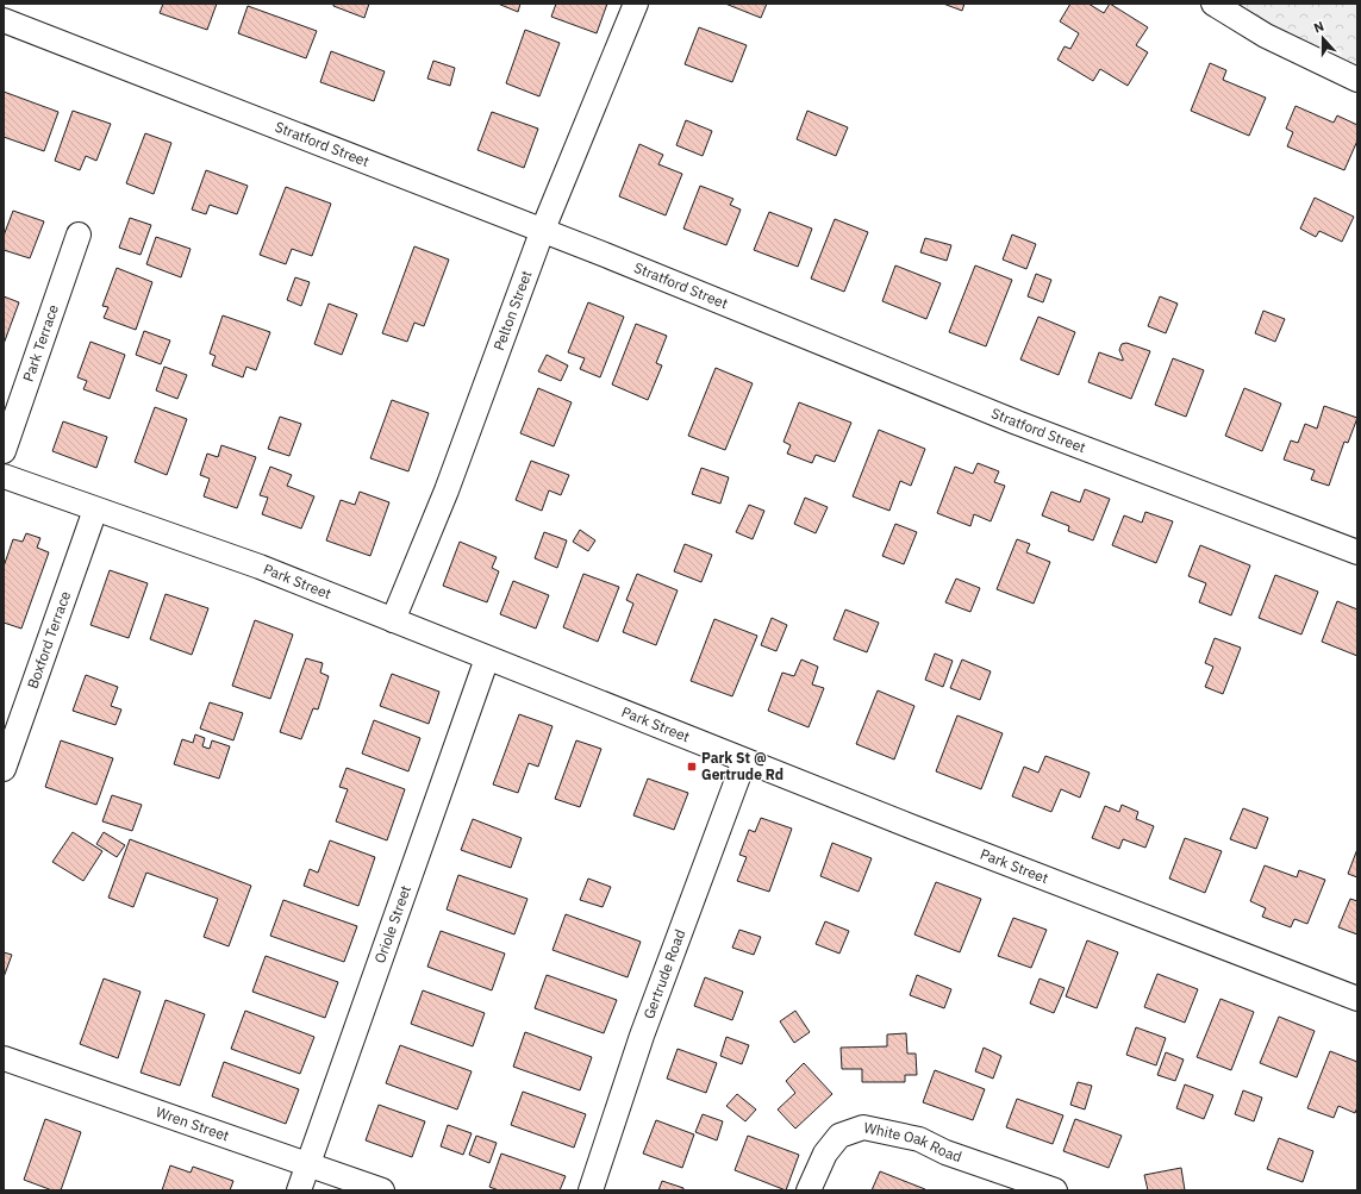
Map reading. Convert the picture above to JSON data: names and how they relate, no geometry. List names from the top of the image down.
{
  "streets": {
    "street": [
      "Stratford Street",
      "Pelton Street",
      "Park Terrace",
      "Park Street",
      "Boxford Terrace",
      "Oriole Street",
      "Gertrude Road",
      "Wren Street",
      "White Oak Road"
    ]
  },
  "crossings": [
    ["Stratford Street", "Pelton Street"],
    ["Pelton Street", "Park Street"],
    ["Park Street", "Boxford Terrace"],
    ["Park Street", "Oriole Street"],
    ["Park Street", "Gertrude Road"],
    ["Oriole Street", "Wren Street"]
  ],
  "places": {
    "transit": ["Park St @ Gertrude Rd"]
  },
  "north": "top"
}
